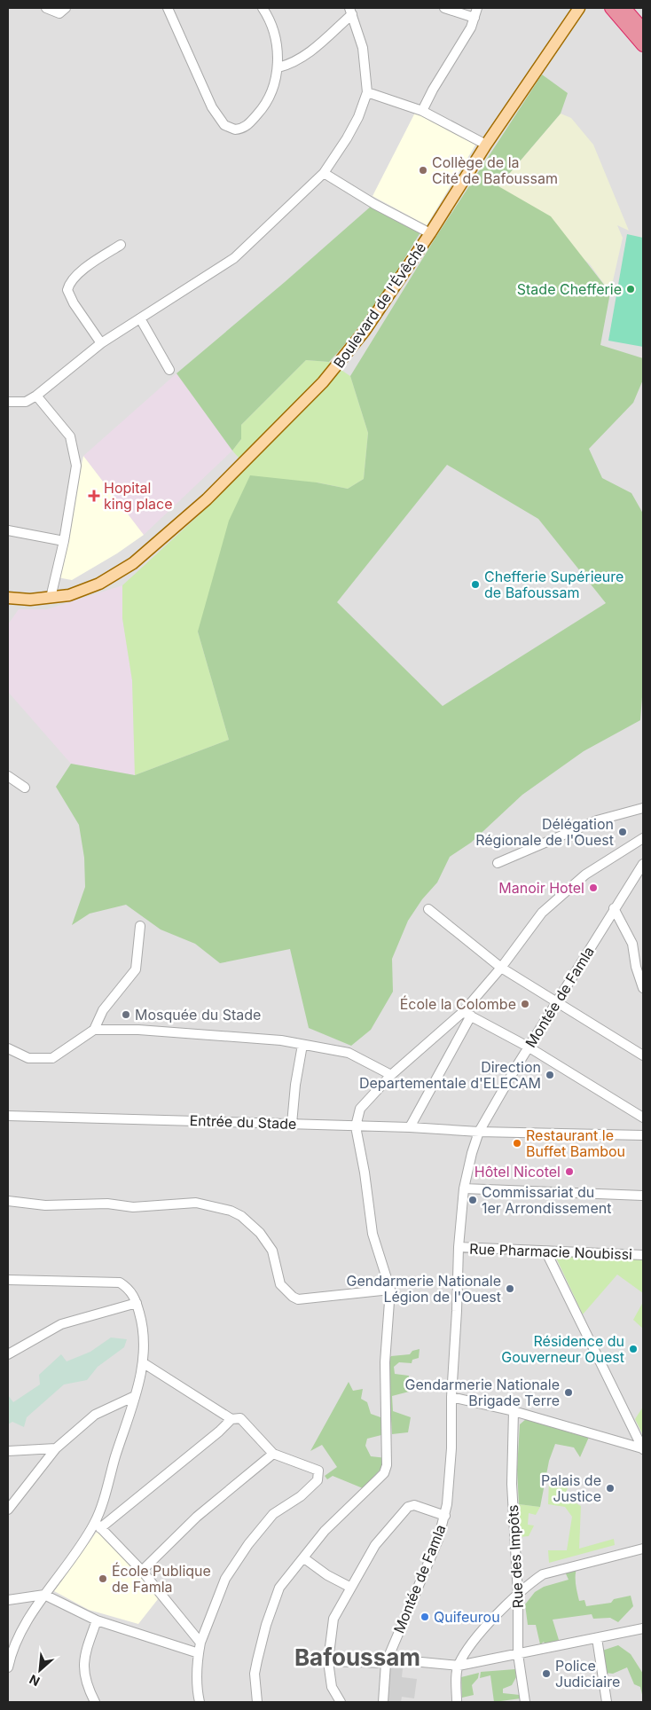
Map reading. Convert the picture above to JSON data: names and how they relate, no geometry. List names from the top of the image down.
{
  "streets": {
    "main road": ["Boulevard de l'Évêché"],
    "street": [
      "Montée de Famla",
      "Entrée du Stade",
      "Rue Pharmacie Noubissi",
      "Rue des Impôts"
    ]
  },
  "crossings": [
    ["Montée de Famla", "Entrée du Stade"],
    ["Montée de Famla", "Rue Pharmacie Noubissi"]
  ],
  "districts": ["Bafoussam"],
  "places": {
    "other": [
      "Collège de la Cité de Bafoussam",
      "Stade Chefferie",
      "Chefferie Supérieure de Bafoussam",
      "Délégation Régionale de l'Ouest",
      "Manoir Hotel",
      "École la Colombe",
      "Mosquée du Stade",
      "Direction Departementale d'ELECAM",
      "Restaurant le Buffet Bambou",
      "Hôtel Nicotel",
      "Commissariat du 1er Arrondissement",
      "Gendarmerie Nationale Légion de l'Ouest",
      "Résidence du Gouverneur Ouest",
      "Gendarmerie Nationale Brigade Terre",
      "Palais de Justice",
      "École Publique de Famla",
      "Quifeurou",
      "Police Judiciaire"
    ],
    "health": ["Hopital king place"]
  },
  "north": "bottom left"
}
